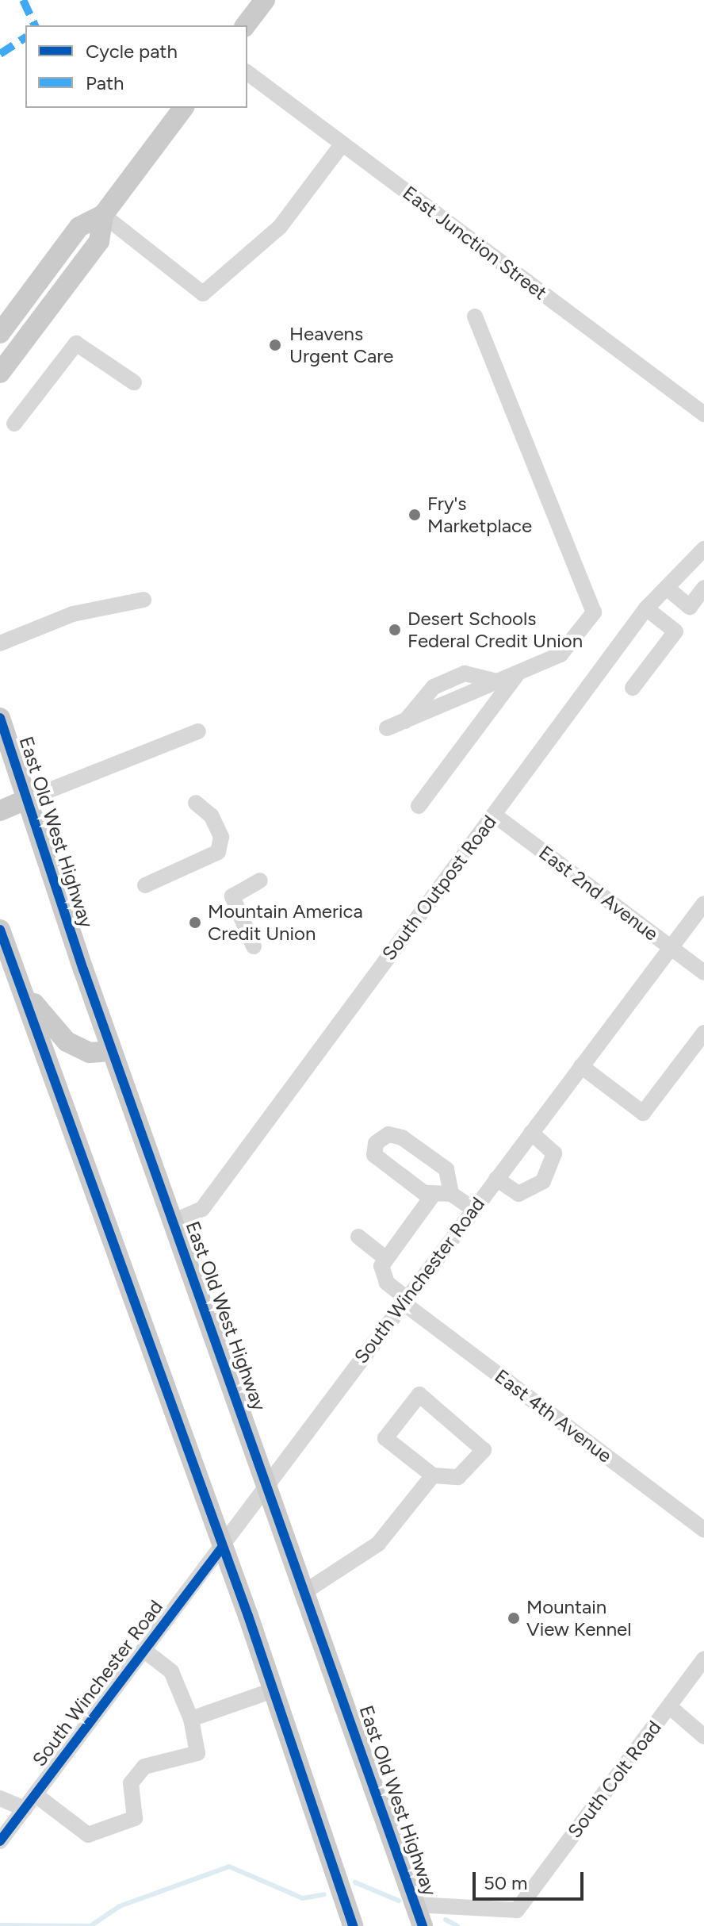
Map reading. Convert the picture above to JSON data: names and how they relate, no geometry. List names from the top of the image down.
{
  "streets": {
    "main road": ["East Old West Highway"],
    "street": [
      "East Junction Street",
      "South Outpost Road",
      "East 2nd Avenue",
      "South Winchester Road",
      "East 4th Avenue",
      "South Colt Road"
    ]
  },
  "crossings": [
    ["East Old West Highway", "South Outpost Road"],
    ["East Old West Highway", "South Winchester Road"],
    ["East Old West Highway", "South Colt Road"],
    ["South Outpost Road", "East 2nd Avenue"],
    ["East 2nd Avenue", "South Winchester Road"],
    ["South Winchester Road", "East 4th Avenue"]
  ],
  "places": [
    "Heavens Urgent Care",
    "Fry's Marketplace",
    "Desert Schools Federal Credit Union",
    "Mountain America Credit Union",
    "Mountain View Kennel"
  ],
  "legend": ["Cycle path", "Path"],
  "scale_bar": "50 m"
}
